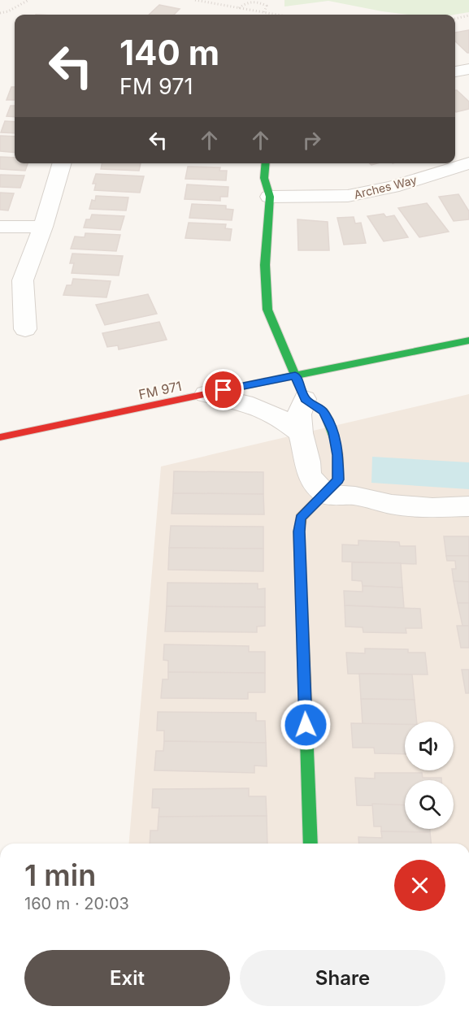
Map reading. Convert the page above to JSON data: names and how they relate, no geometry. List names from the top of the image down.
{
  "streets": {
    "street": ["Arches Way", "FM 971"]
  },
  "page": {
    "turn": ["140 m", "FM 971"],
    "heading": ["1 min", "160 m · 20:03"],
    "buttons": ["Exit", "Share"]
  }
}
